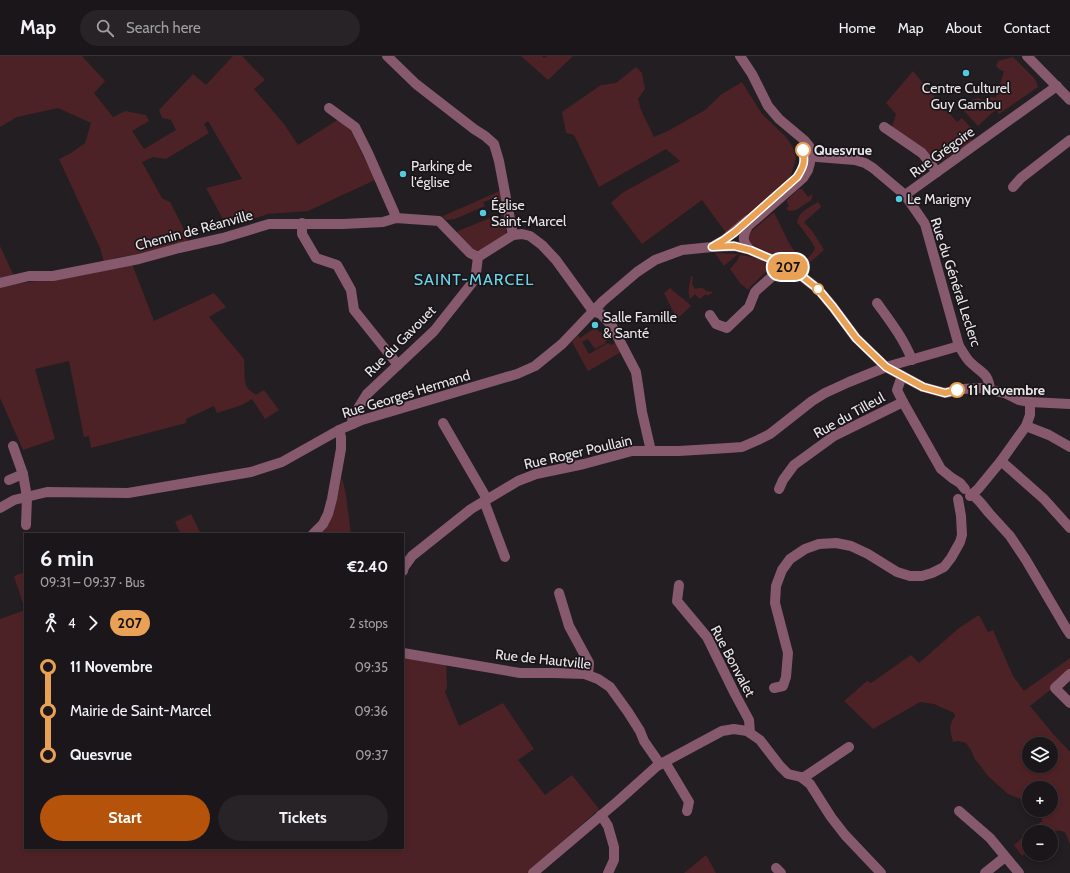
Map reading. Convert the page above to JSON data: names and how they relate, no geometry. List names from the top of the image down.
{
  "streets": {
    "street": [
      "Rue Grégoire",
      "Chemin de Réanville",
      "Rue du Général Leclerc",
      "Rue du Gavouet",
      "Rue Georges Hermand",
      "Rue du Tilleul",
      "Rue Roger Poullain",
      "Rue de Hautville",
      "Rue Bonvalet"
    ]
  },
  "crossings": [
    ["Rue Grégoire", "Rue du Général Leclerc"],
    ["Chemin de Réanville", "Rue du Gavouet"],
    ["Rue du Général Leclerc", "Rue Georges Hermand"],
    ["Rue du Général Leclerc", "Rue Roger Poullain"],
    ["Rue du Gavouet", "Rue Georges Hermand"],
    ["Rue Georges Hermand", "Rue Roger Poullain"]
  ],
  "districts": ["SAINT-MARCEL"],
  "places": [
    "Centre Culturel Guy Gambu",
    "Quesvrue",
    "Parking de l'église",
    "Le Marigny",
    "Église Saint-Marcel",
    "Salle Famille & Santé",
    "11 Novembre"
  ],
  "lines": ["bus line 207"],
  "page": {
    "header": "Map",
    "search": "Search here",
    "nav": [
      "Home",
      "Map",
      "About",
      "Contact"
    ],
    "on_map": "207",
    "heading": ["6 min", "09:31 – 09:37 · Bus", "€2.40"],
    "legs": ["4", "207", "2 stops"],
    "list": [
      {
        "name": "11 Novembre",
        "value": "09:35"
      },
      {
        "name": "Mairie de Saint-Marcel",
        "value": "09:36"
      },
      {
        "name": "Quesvrue",
        "value": "09:37"
      }
    ],
    "map_buttons": ["+", "−"],
    "buttons": ["Start", "Tickets"]
  }
}
